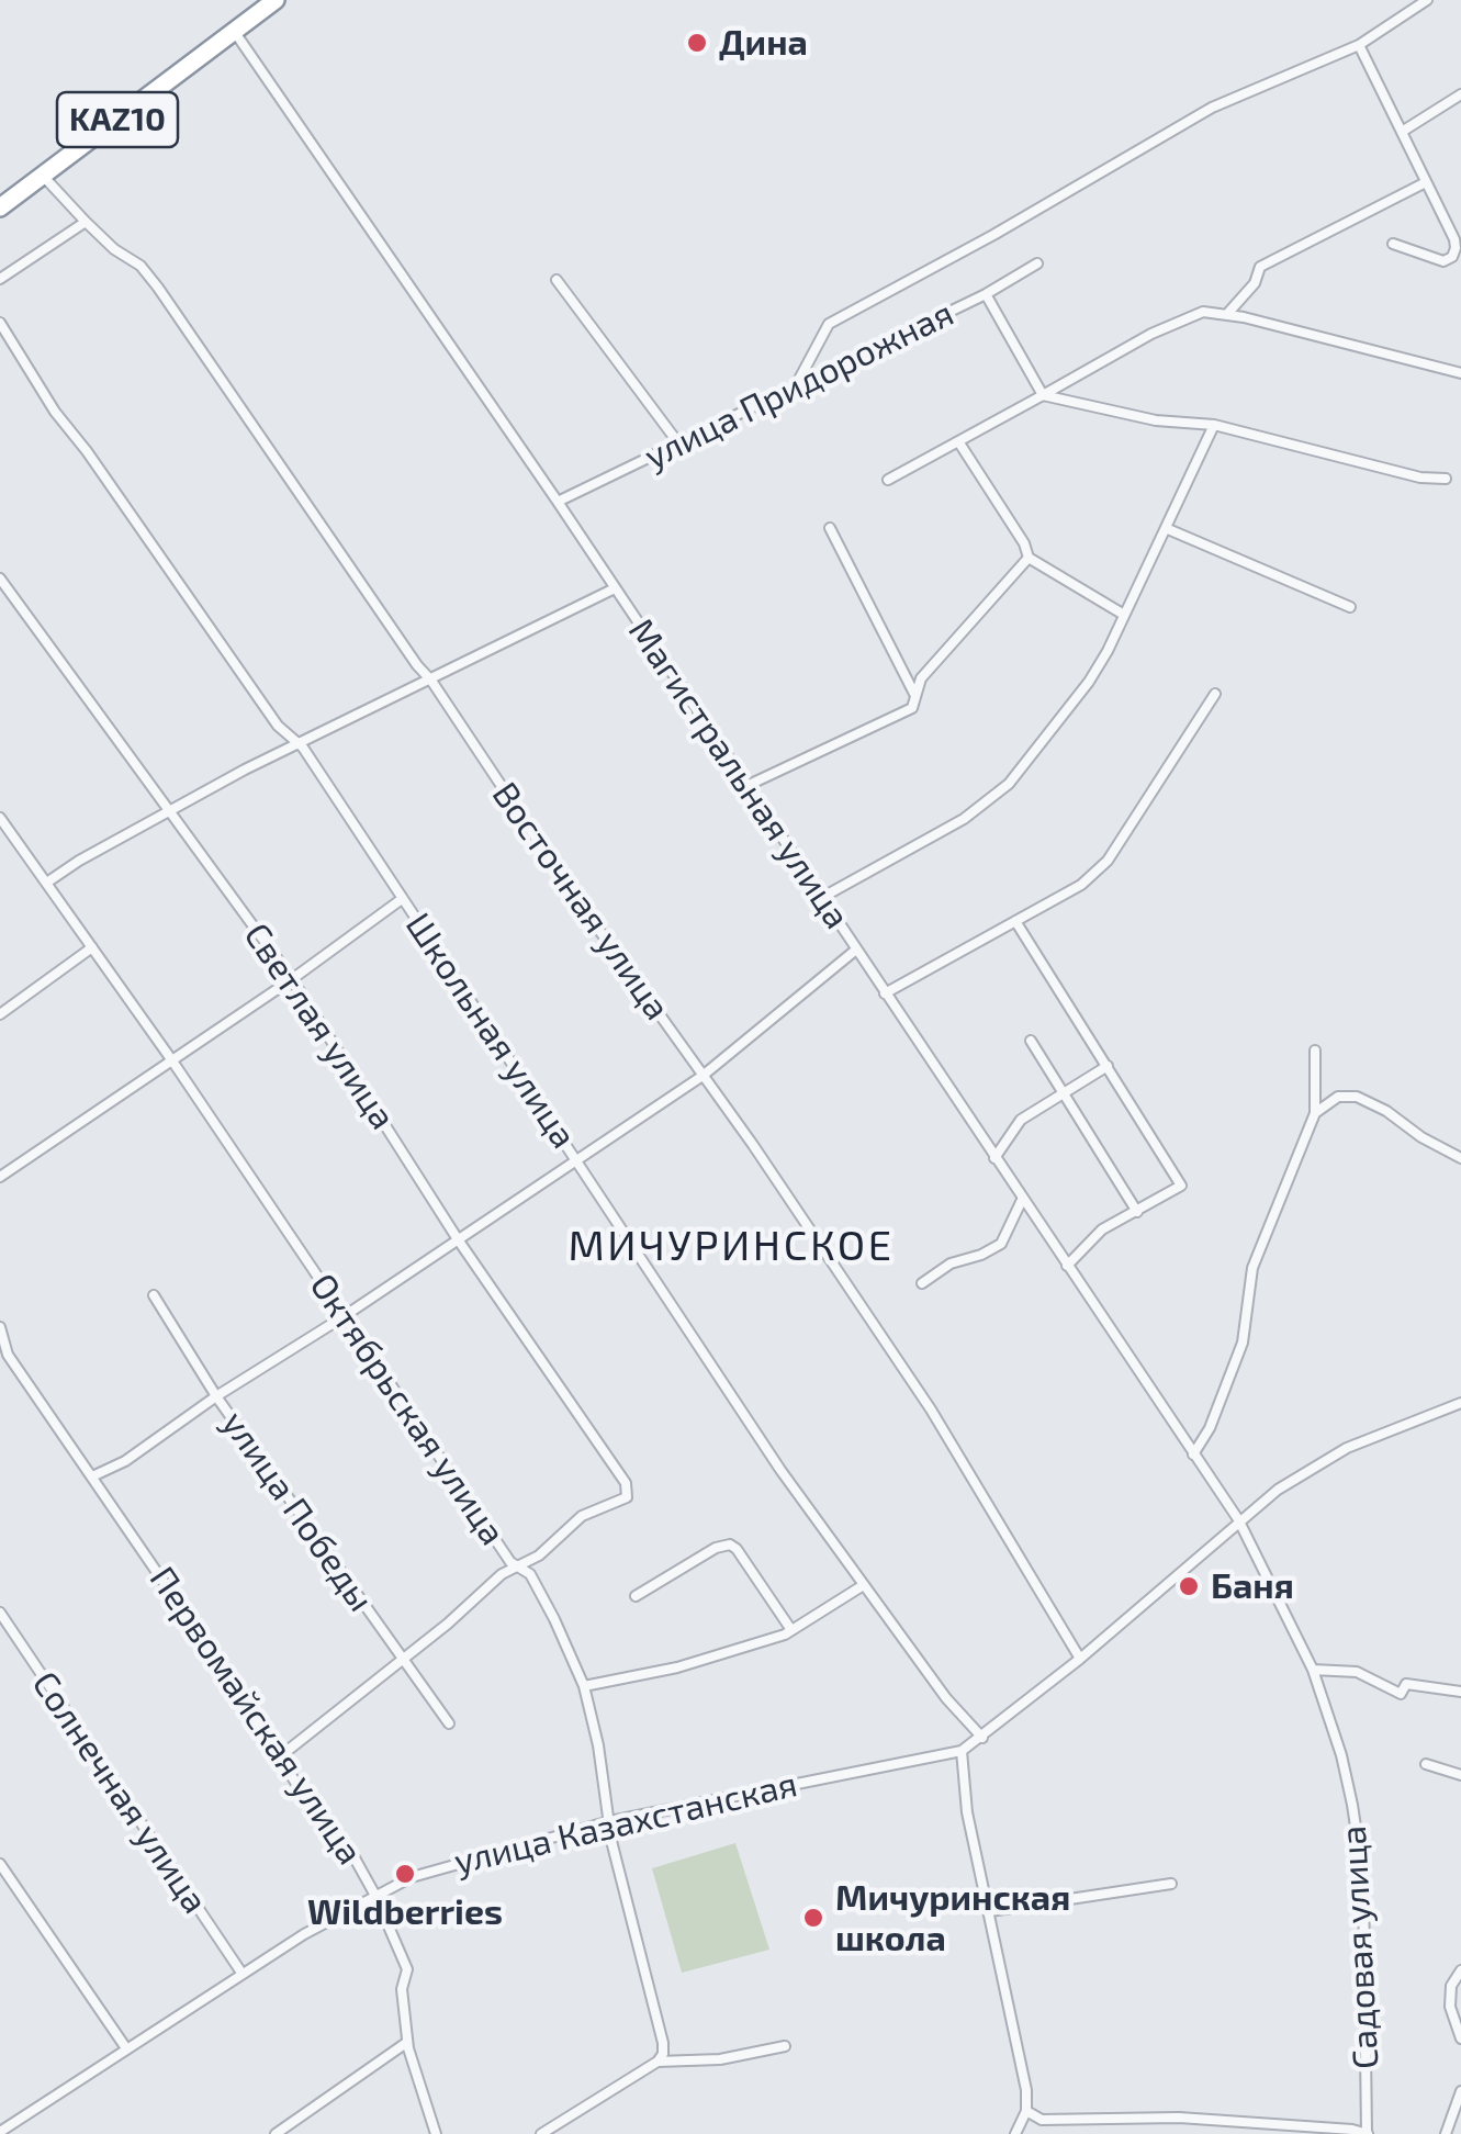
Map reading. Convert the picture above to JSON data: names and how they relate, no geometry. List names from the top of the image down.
{
  "streets": {
    "highway": ["KAZ10"],
    "street": [
      "улица Придорожная",
      "Магистральная улица",
      "Восточная улица",
      "Светлая улица",
      "Школьная улица",
      "Октябрьская улица",
      "улица Победы",
      "Первомайская улица",
      "Солнечная улица",
      "улица Казахстанская",
      "Садовая улица"
    ]
  },
  "crossings": [
    ["KAZ10", "Магистральная улица"],
    ["KAZ10", "Восточная улица"],
    ["улица Придорожная", "Магистральная улица"],
    ["Магистральная улица", "улица Казахстанская"],
    ["Магистральная улица", "Садовая улица"],
    ["Восточная улица", "улица Казахстанская"],
    ["Светлая улица", "Октябрьская улица"],
    ["Школьная улица", "улица Казахстанская"],
    ["Октябрьская улица", "улица Казахстанская"],
    ["Первомайская улица", "улица Казахстанская"],
    ["Солнечная улица", "улица Казахстанская"],
    ["улица Казахстанская", "Садовая улица"]
  ],
  "districts": ["МИЧУРИНСКОЕ"],
  "places": [
    "Дина",
    "Баня",
    "Wildberries",
    "Мичуринская школа"
  ]
}
